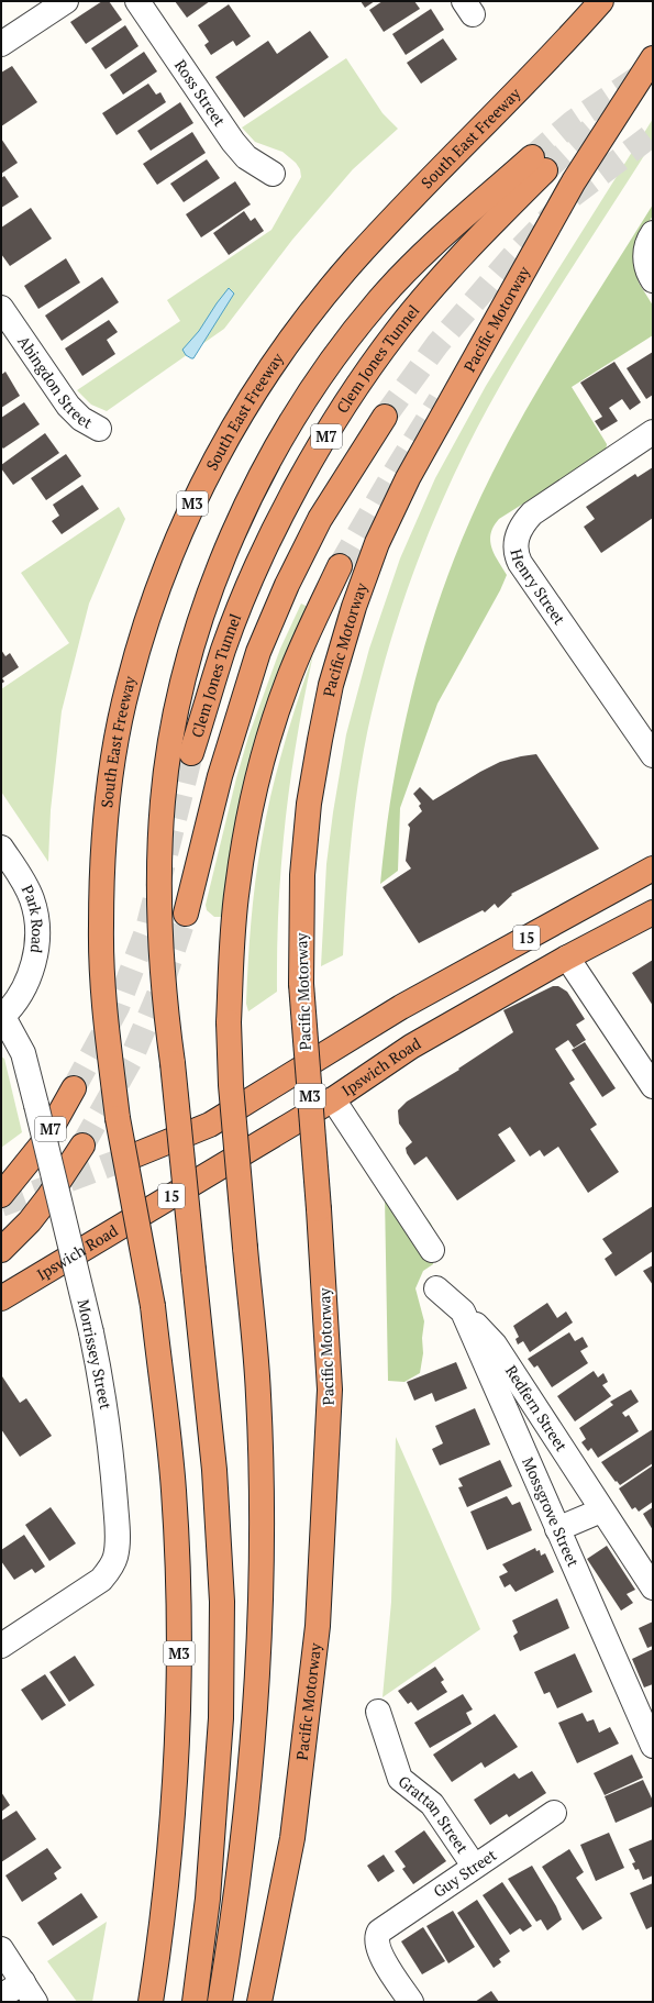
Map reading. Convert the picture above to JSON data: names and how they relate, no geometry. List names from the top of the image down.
{
  "streets": {
    "highway": [
      "South East Freeway",
      "Pacific Motorway",
      "Clem Jones Tunnel",
      "M7",
      "M3",
      "15",
      "Ipswich Road"
    ],
    "street": [
      "Ross Street",
      "Abingdon Street",
      "Henry Street",
      "Park Road",
      "Morrissey Street",
      "Redfern Street",
      "Mossgrove Street",
      "Grattan Street",
      "Guy Street"
    ]
  },
  "crossings": [
    ["Park Road", "Morrissey Street"],
    ["Redfern Street", "Mossgrove Street"],
    ["Grattan Street", "Guy Street"]
  ]
}
